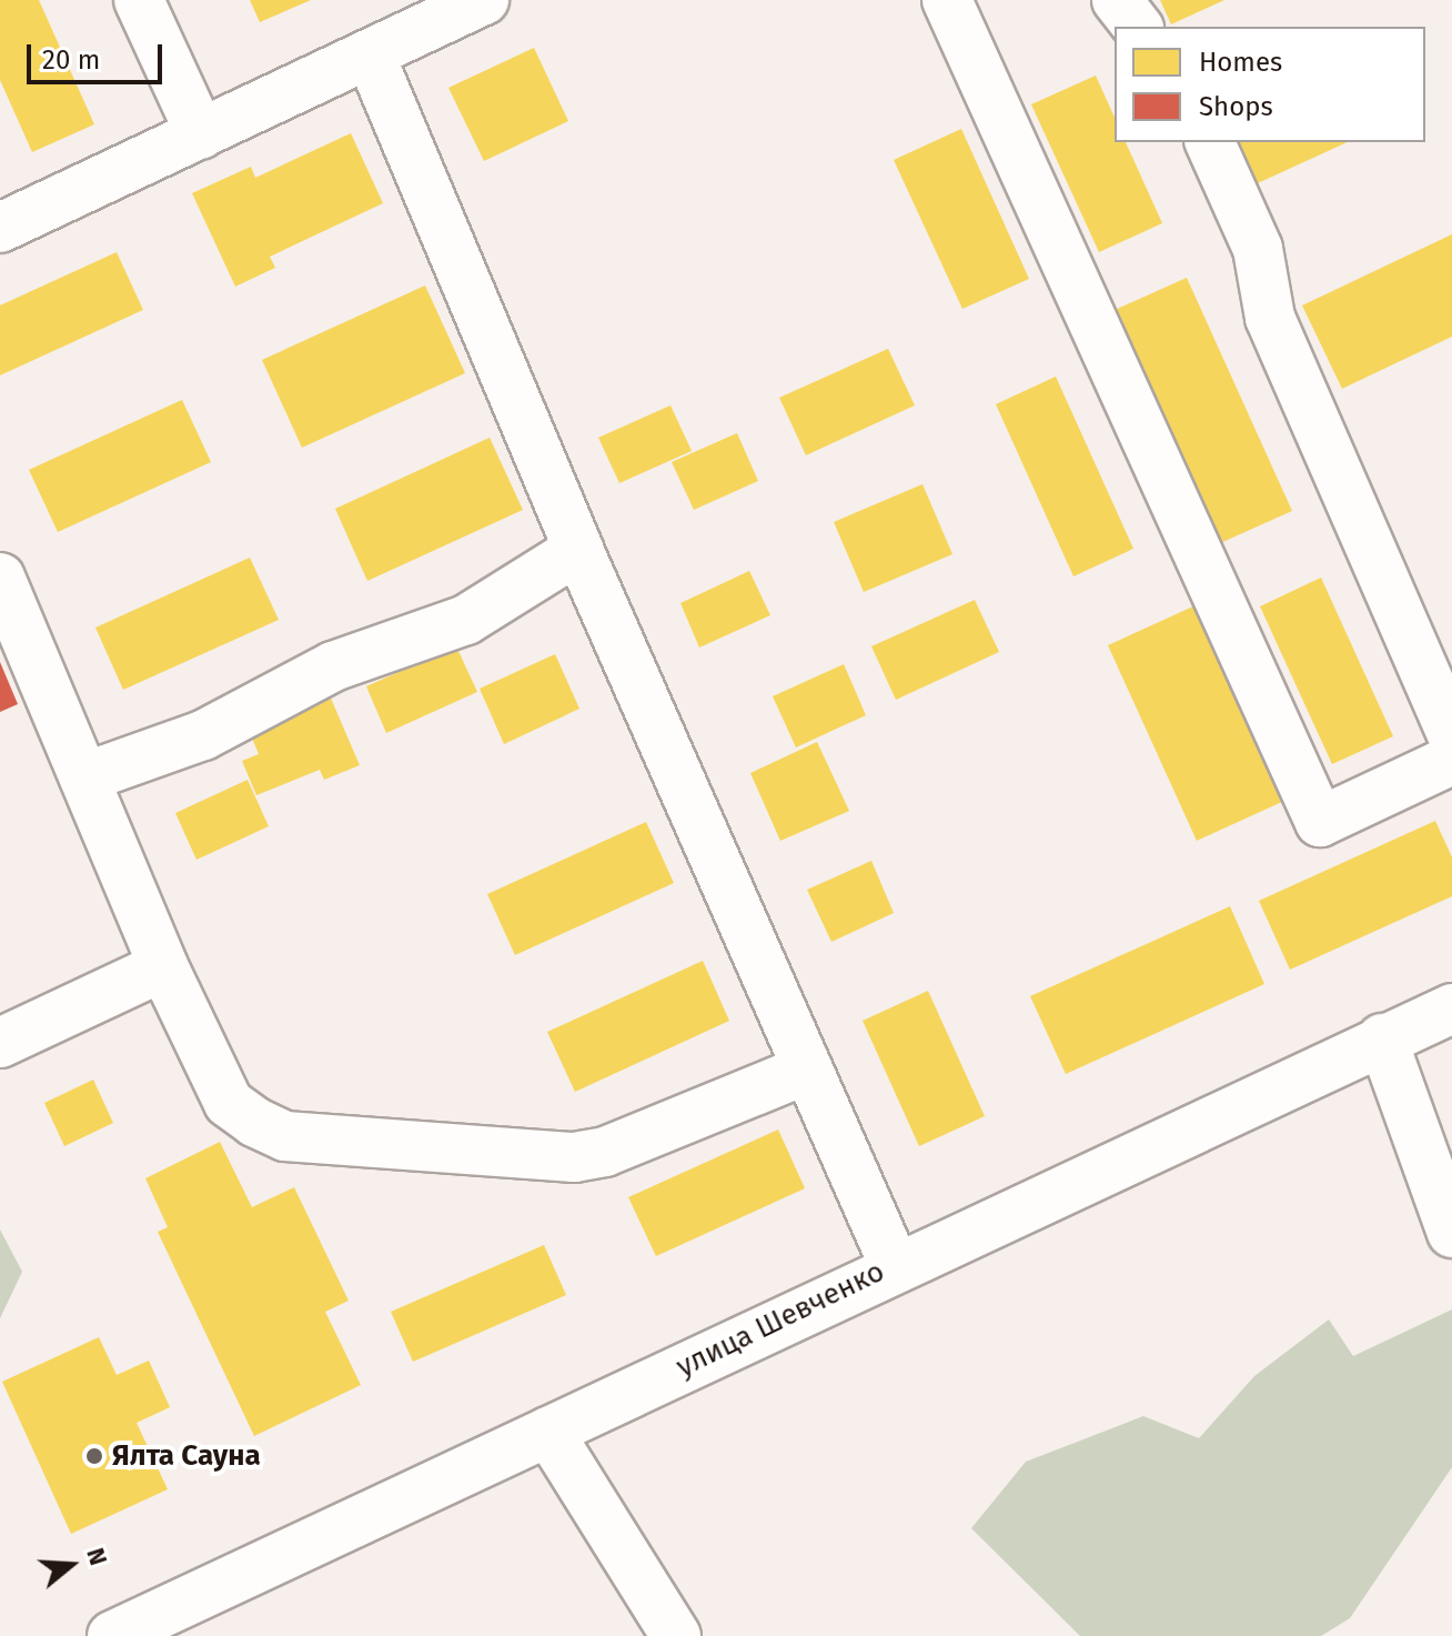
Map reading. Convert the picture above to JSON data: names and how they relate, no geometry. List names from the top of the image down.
{
  "streets": {
    "street": ["улица Шевченко"]
  },
  "places": ["Ялта Сауна"],
  "legend": ["Homes", "Shops"],
  "scale_bar": "20 m",
  "north": "right"
}
